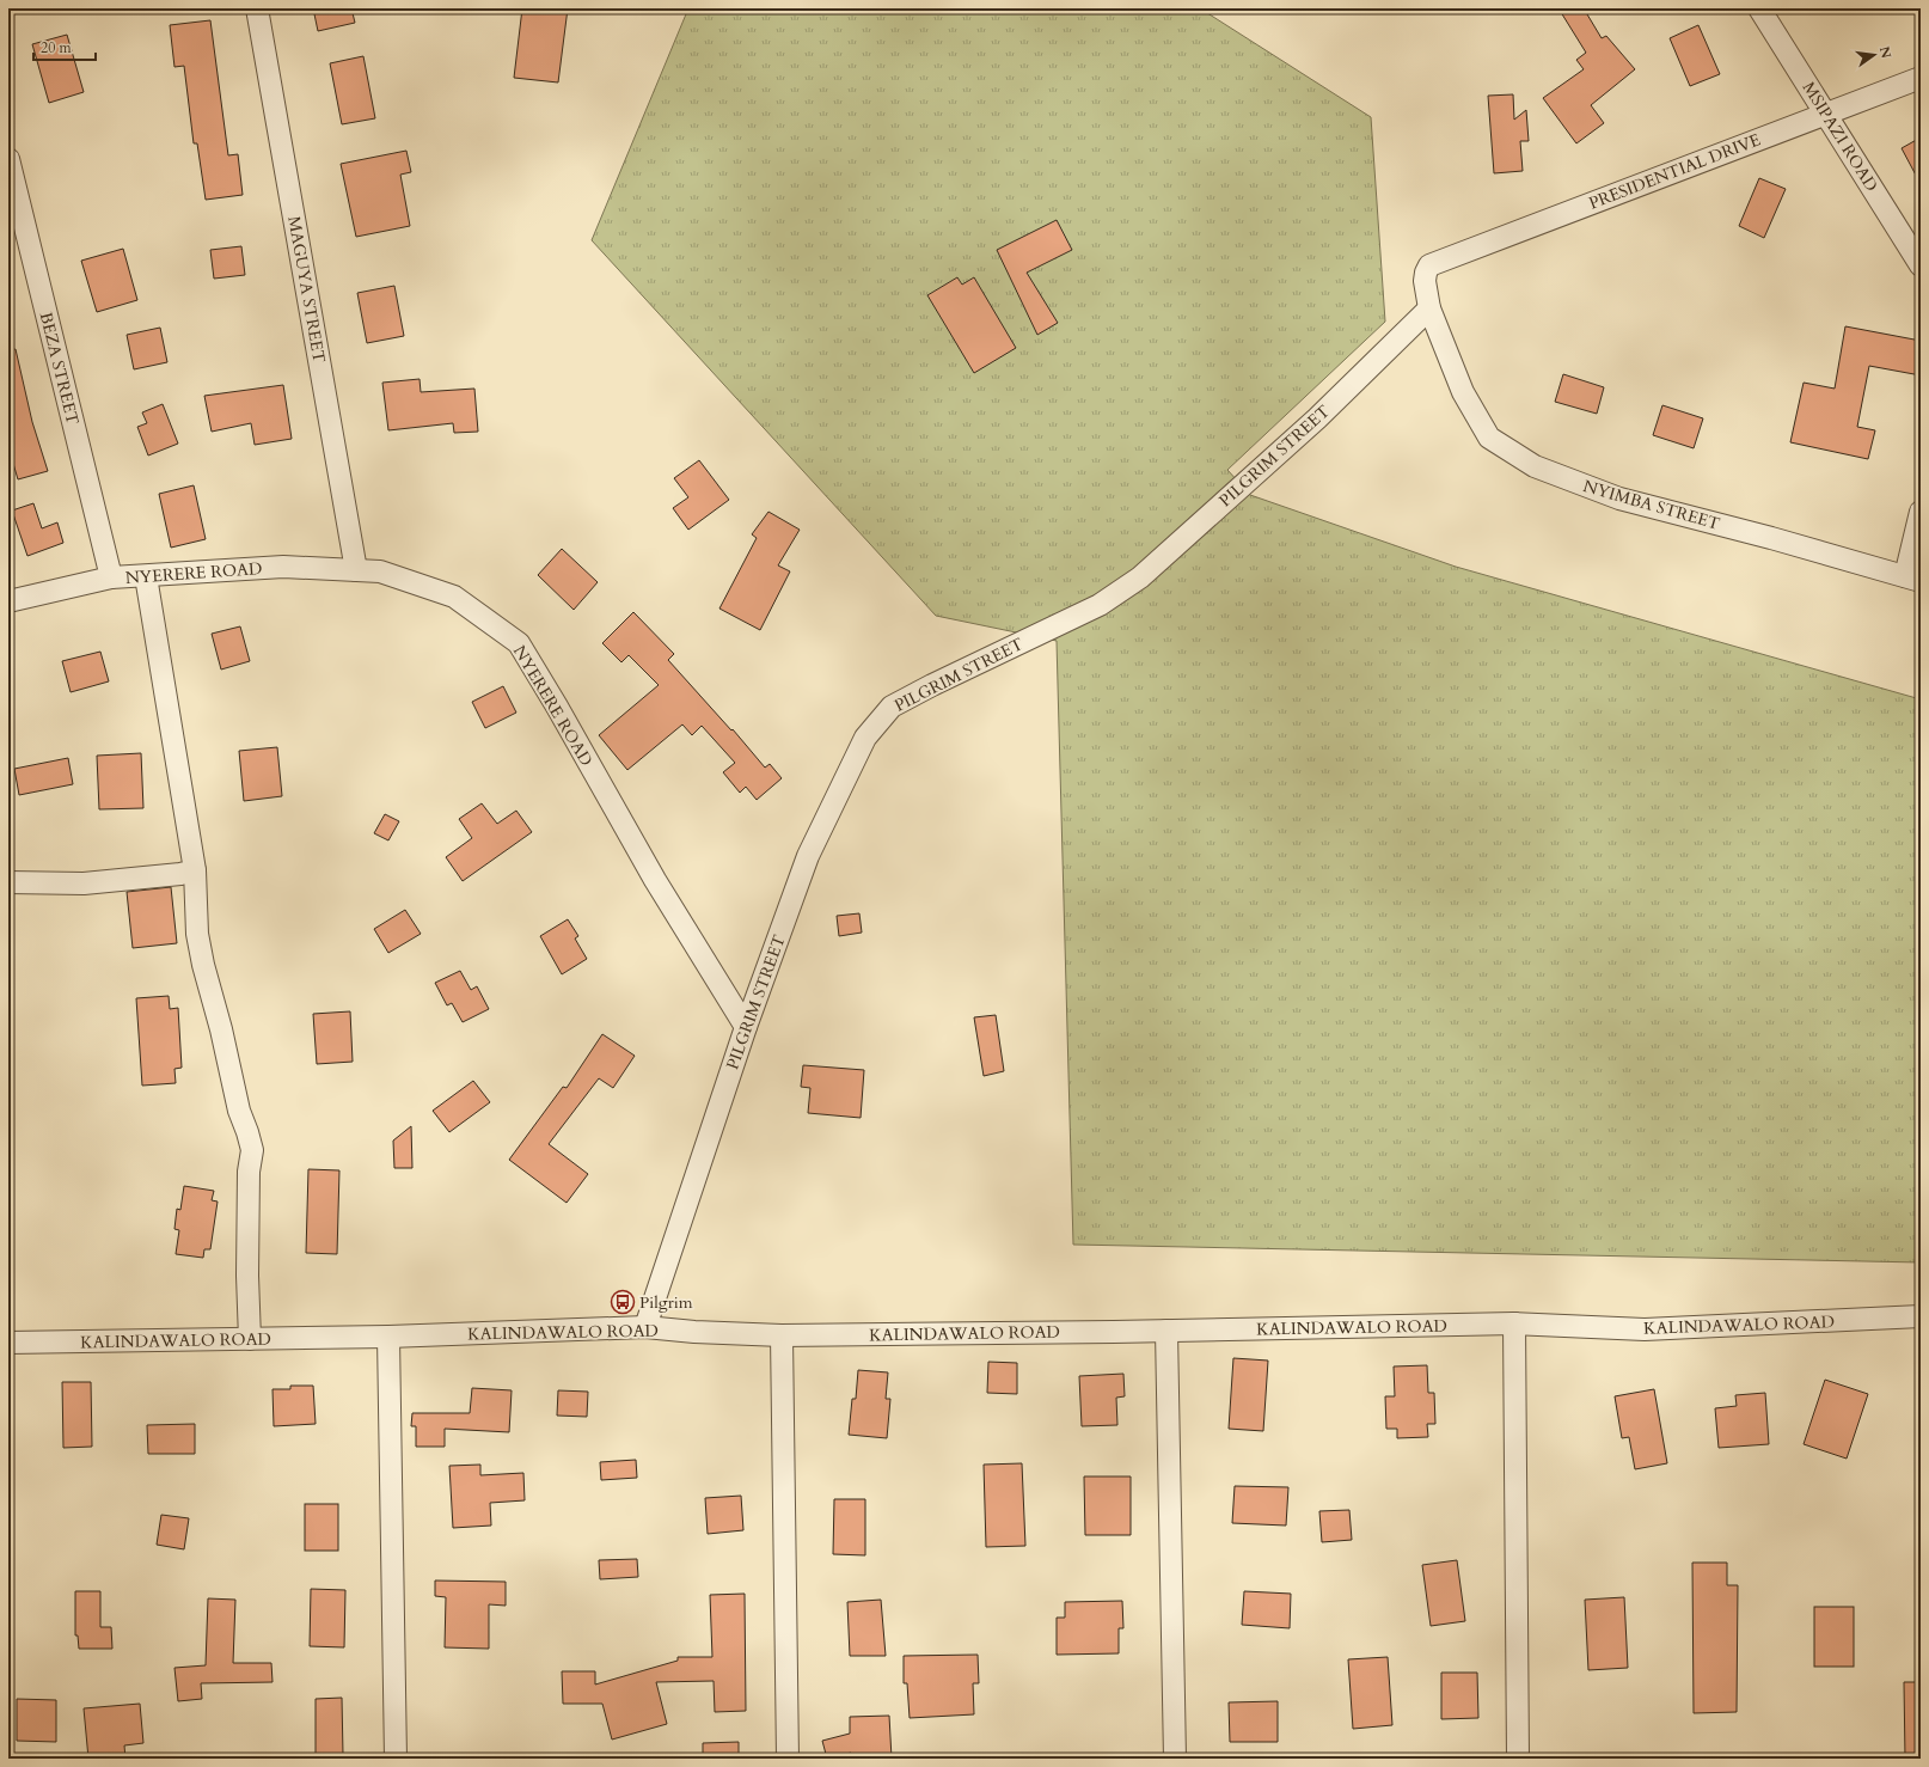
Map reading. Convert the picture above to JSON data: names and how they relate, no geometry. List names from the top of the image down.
{
  "streets": {
    "street": [
      "MSIPAZI ROAD",
      "PRESIDENTIAL DRIVE",
      "MAGUYA STREET",
      "BEZA STREET",
      "PILGRIM STREET",
      "NYIMBA STREET",
      "NYERERE ROAD",
      "KALINDAWALO ROAD"
    ]
  },
  "crossings": [
    ["MSIPAZI ROAD", "PRESIDENTIAL DRIVE"],
    ["PRESIDENTIAL DRIVE", "NYIMBA STREET"],
    ["MAGUYA STREET", "NYERERE ROAD"],
    ["BEZA STREET", "NYERERE ROAD"],
    ["PILGRIM STREET", "NYIMBA STREET"],
    ["PILGRIM STREET", "NYERERE ROAD"],
    ["PILGRIM STREET", "KALINDAWALO ROAD"]
  ],
  "places": {
    "bus stop": ["Pilgrim"]
  },
  "scale_bar": "20 m",
  "north": "right"
}
